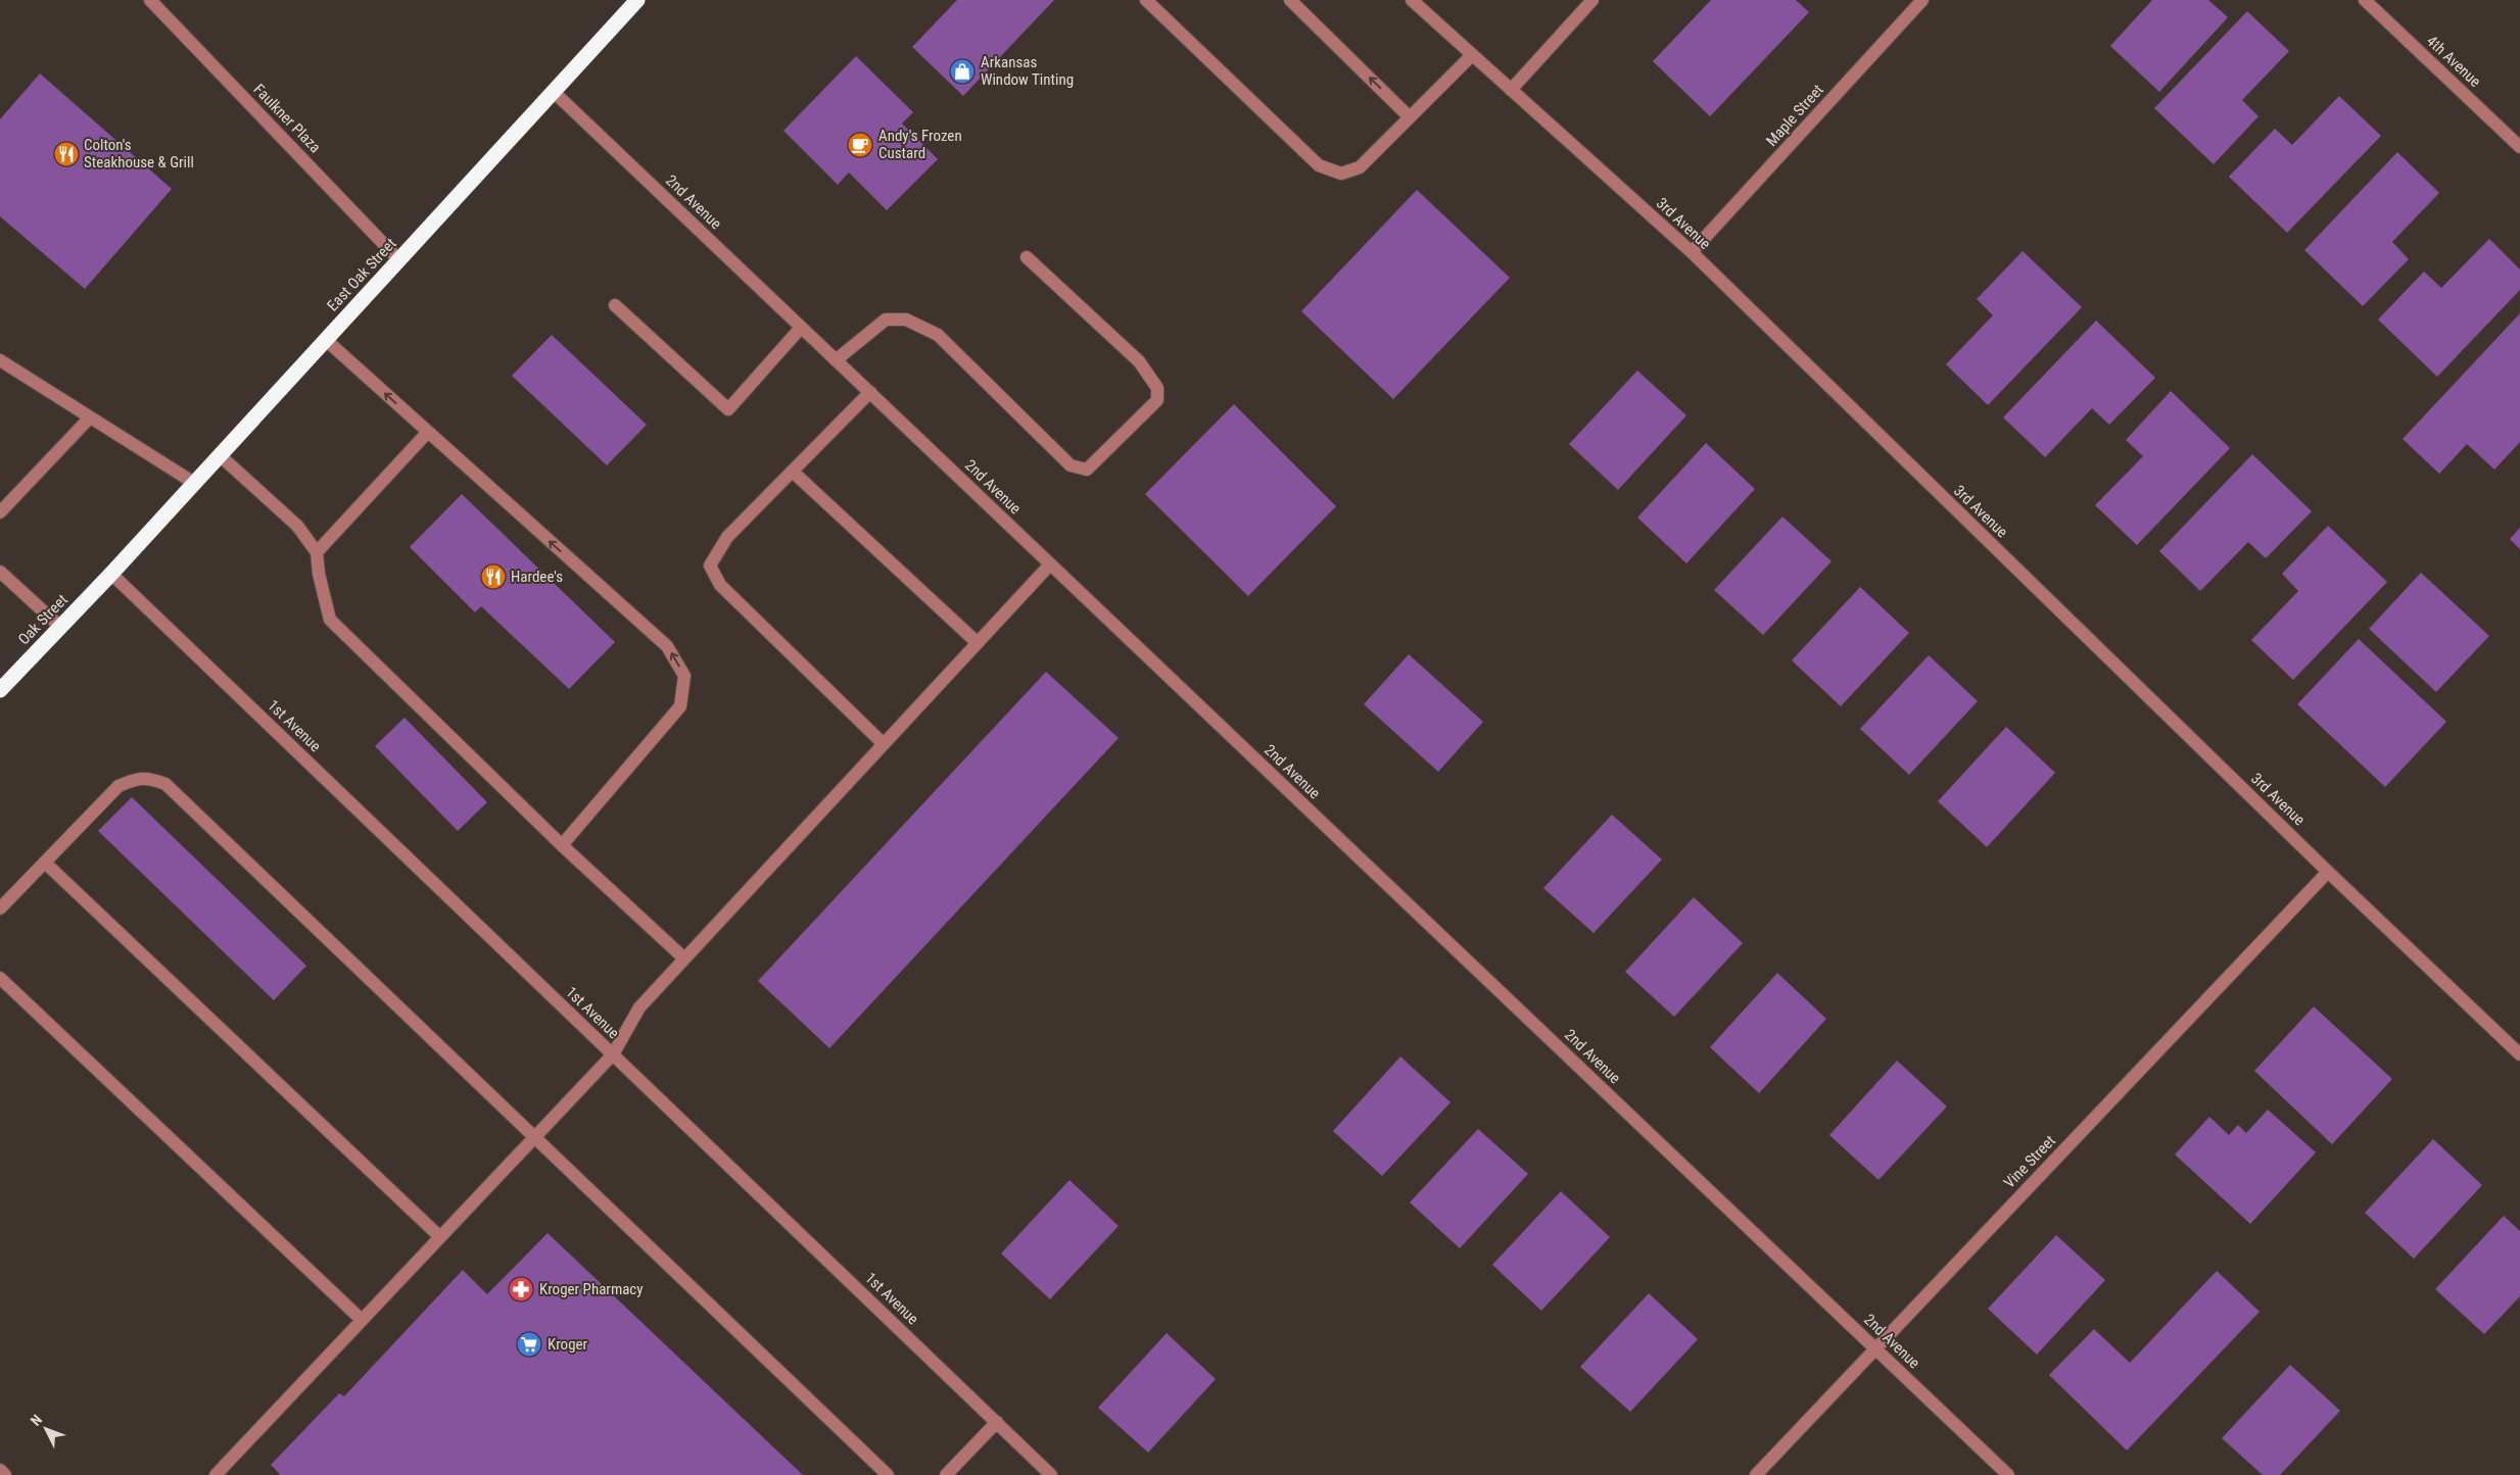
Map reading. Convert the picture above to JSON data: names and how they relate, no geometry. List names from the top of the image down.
{
  "streets": {
    "highway": ["East Oak Street", "Oak Street"],
    "street": [
      "4th Avenue",
      "Maple Street",
      "Faulkner Plaza",
      "2nd Avenue",
      "3rd Avenue",
      "1st Avenue",
      "Vine Street"
    ]
  },
  "crossings": [
    ["Maple Street", "3rd Avenue"],
    ["Faulkner Plaza", "East Oak Street"],
    ["2nd Avenue", "East Oak Street"],
    ["2nd Avenue", "Vine Street"],
    ["3rd Avenue", "Vine Street"],
    ["East Oak Street", "Oak Street"],
    ["East Oak Street", "1st Avenue"],
    ["Oak Street", "1st Avenue"]
  ],
  "places": {
    "shop": ["Arkansas Window Tinting"],
    "cafe": ["Andy's Frozen Custard"],
    "restaurant": ["Colton's Steakhouse & Grill", "Hardee's"],
    "pharmacy": ["Kroger Pharmacy"],
    "supermarket": ["Kroger"]
  },
  "north": "top left"
}
